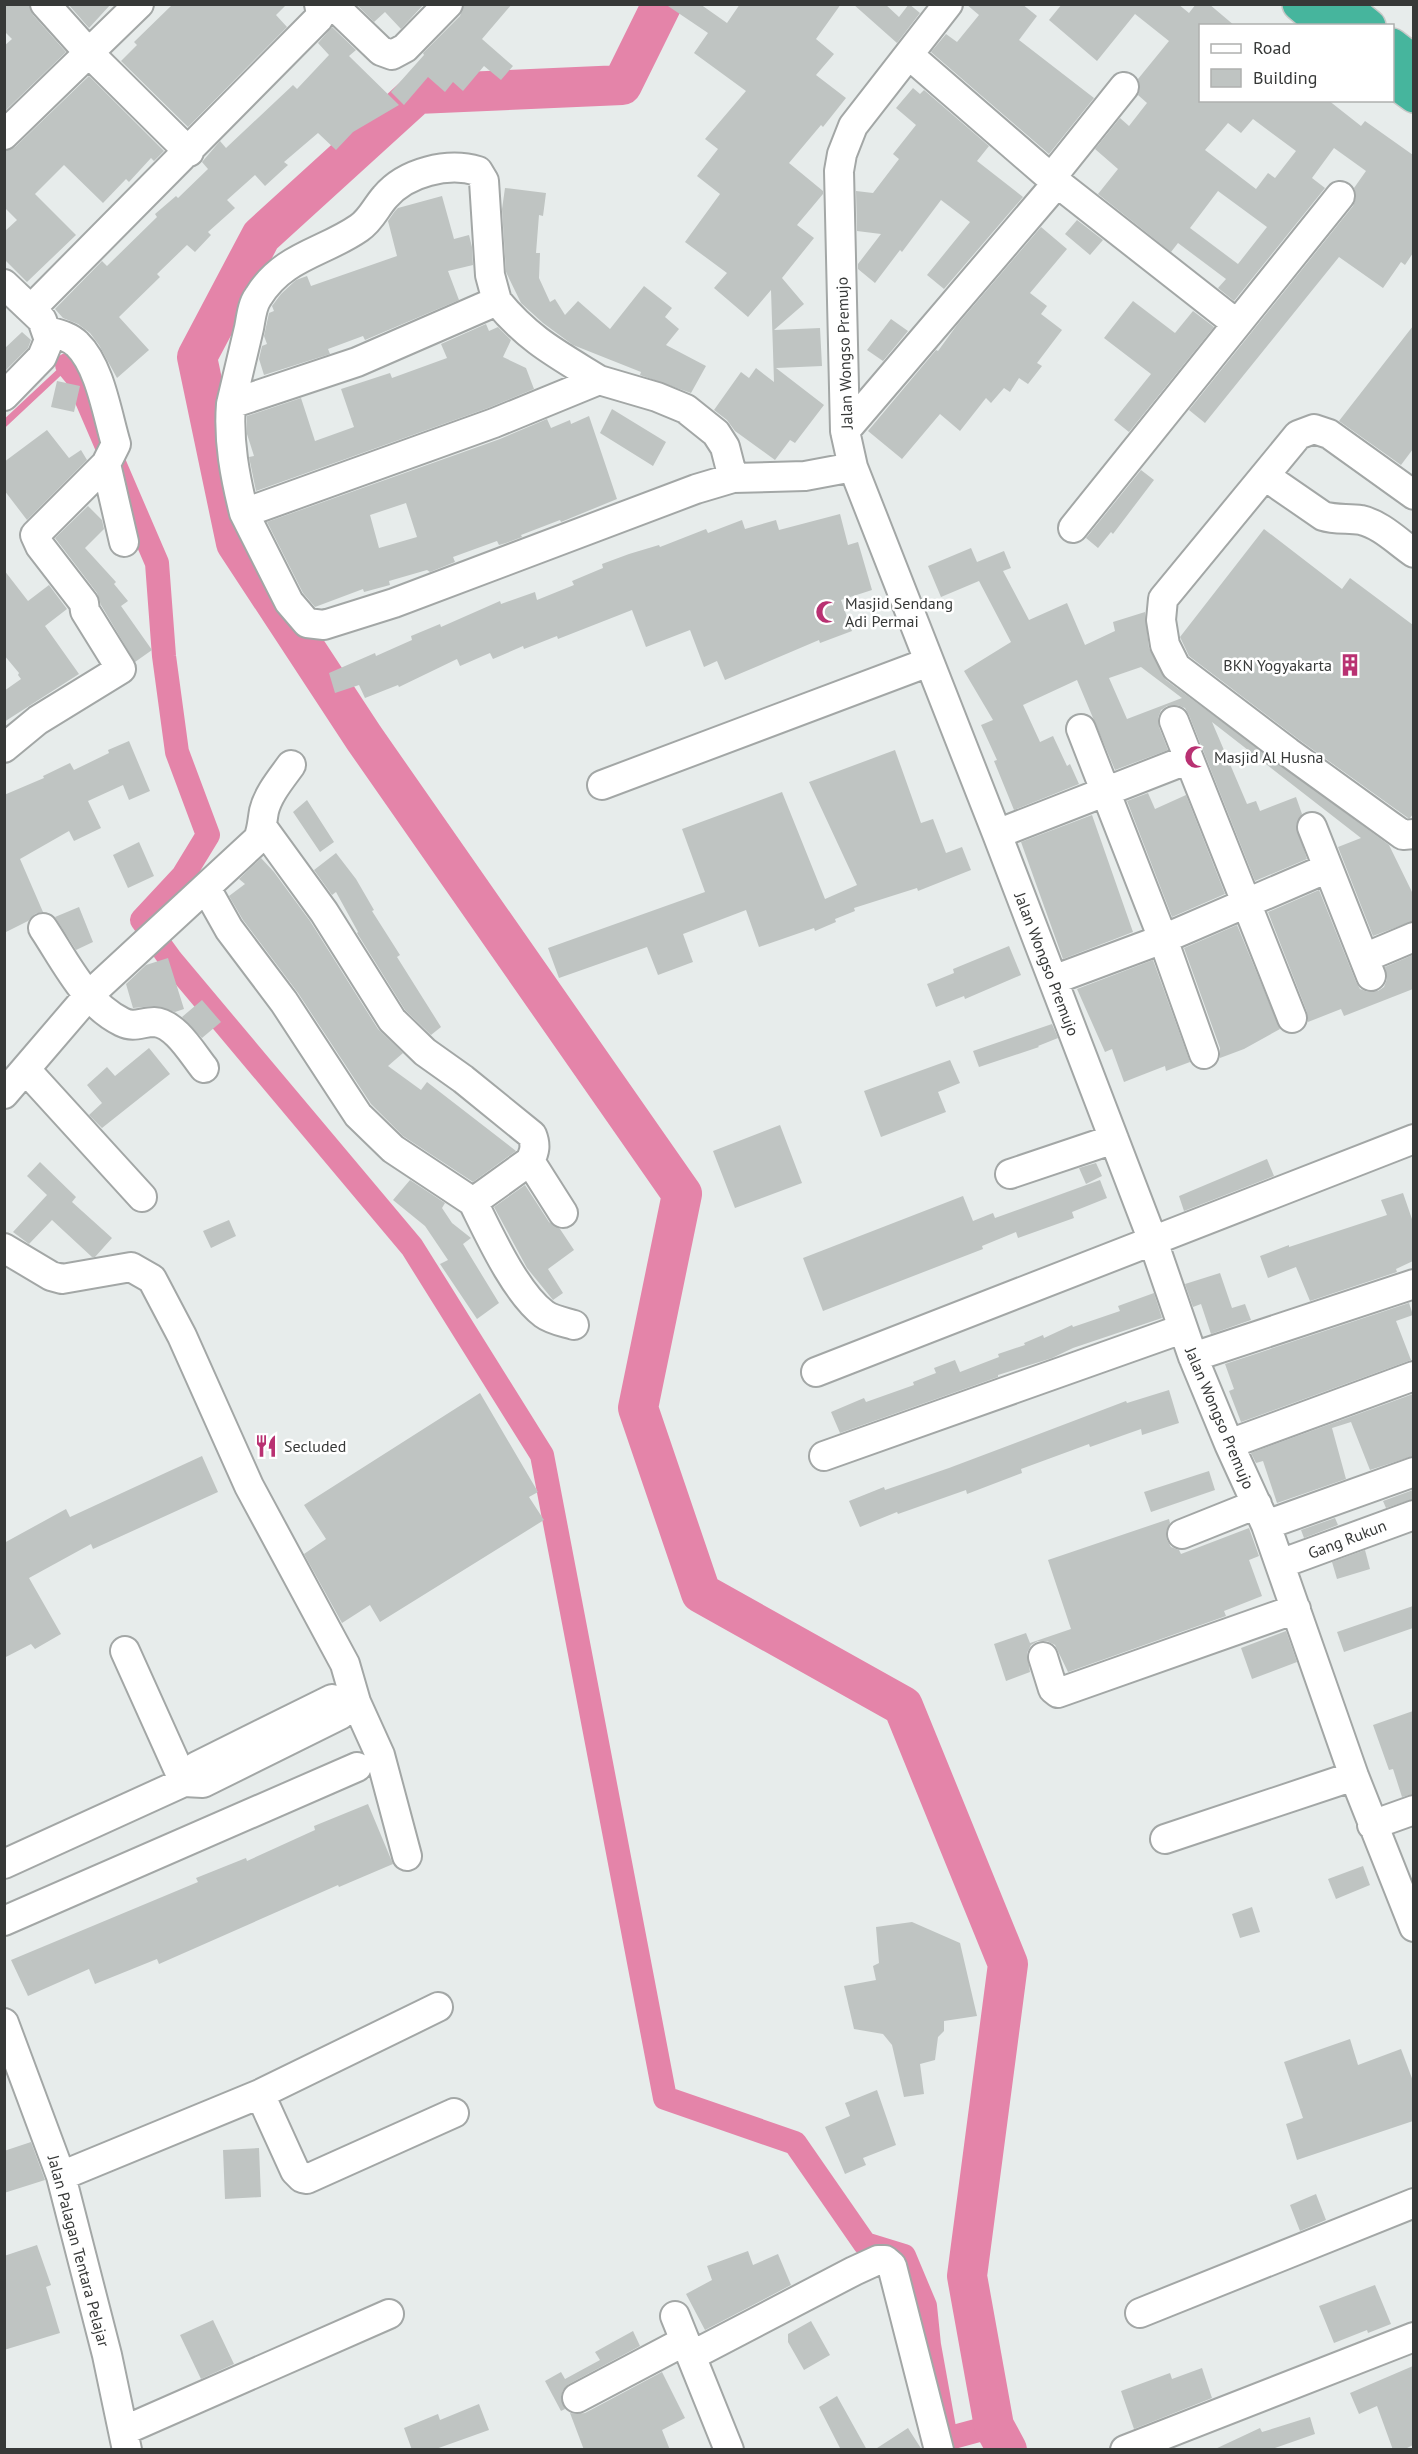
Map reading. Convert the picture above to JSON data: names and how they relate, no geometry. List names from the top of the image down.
{
  "streets": {
    "street": ["Jalan Wongso Premujo", "Gang Rukun", "Jalan Palagan Tentara Pelajar"]
  },
  "crossings": [
    ["Jalan Wongso Premujo", "Gang Rukun"]
  ],
  "places": {
    "mosque": ["Masjid Sendang Adi Permai", "Masjid Al Husna"],
    "building": ["BKN Yogyakarta"],
    "restaurant": ["Secluded"]
  },
  "legend": ["Road", "Building"]
}
